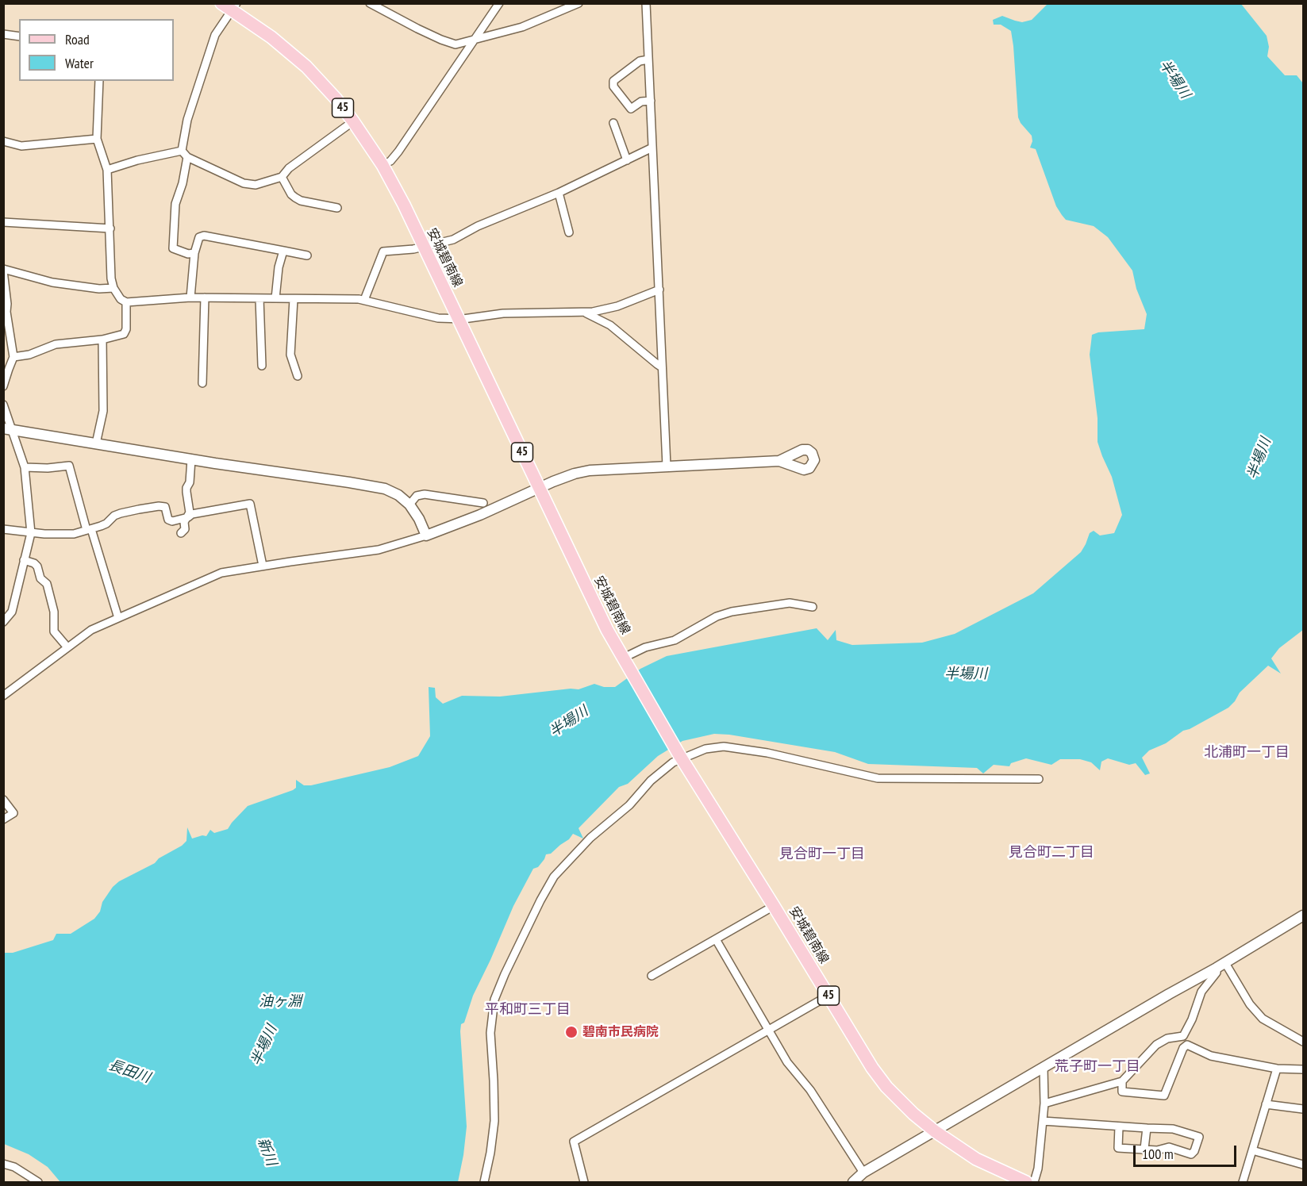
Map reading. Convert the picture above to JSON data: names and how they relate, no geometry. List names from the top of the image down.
{
  "streets": {
    "main road": ["45", "安城碧南線"]
  },
  "districts": [
    "北浦町一丁目",
    "見合町二丁目",
    "見合町一丁目",
    "平和町三丁目",
    "荒子町一丁目"
  ],
  "water": [
    "半場川",
    "油ヶ淵",
    "長田川",
    "新川"
  ],
  "places": ["碧南市民病院"],
  "legend": ["Road", "Water"],
  "scale_bar": "100 m"
}
